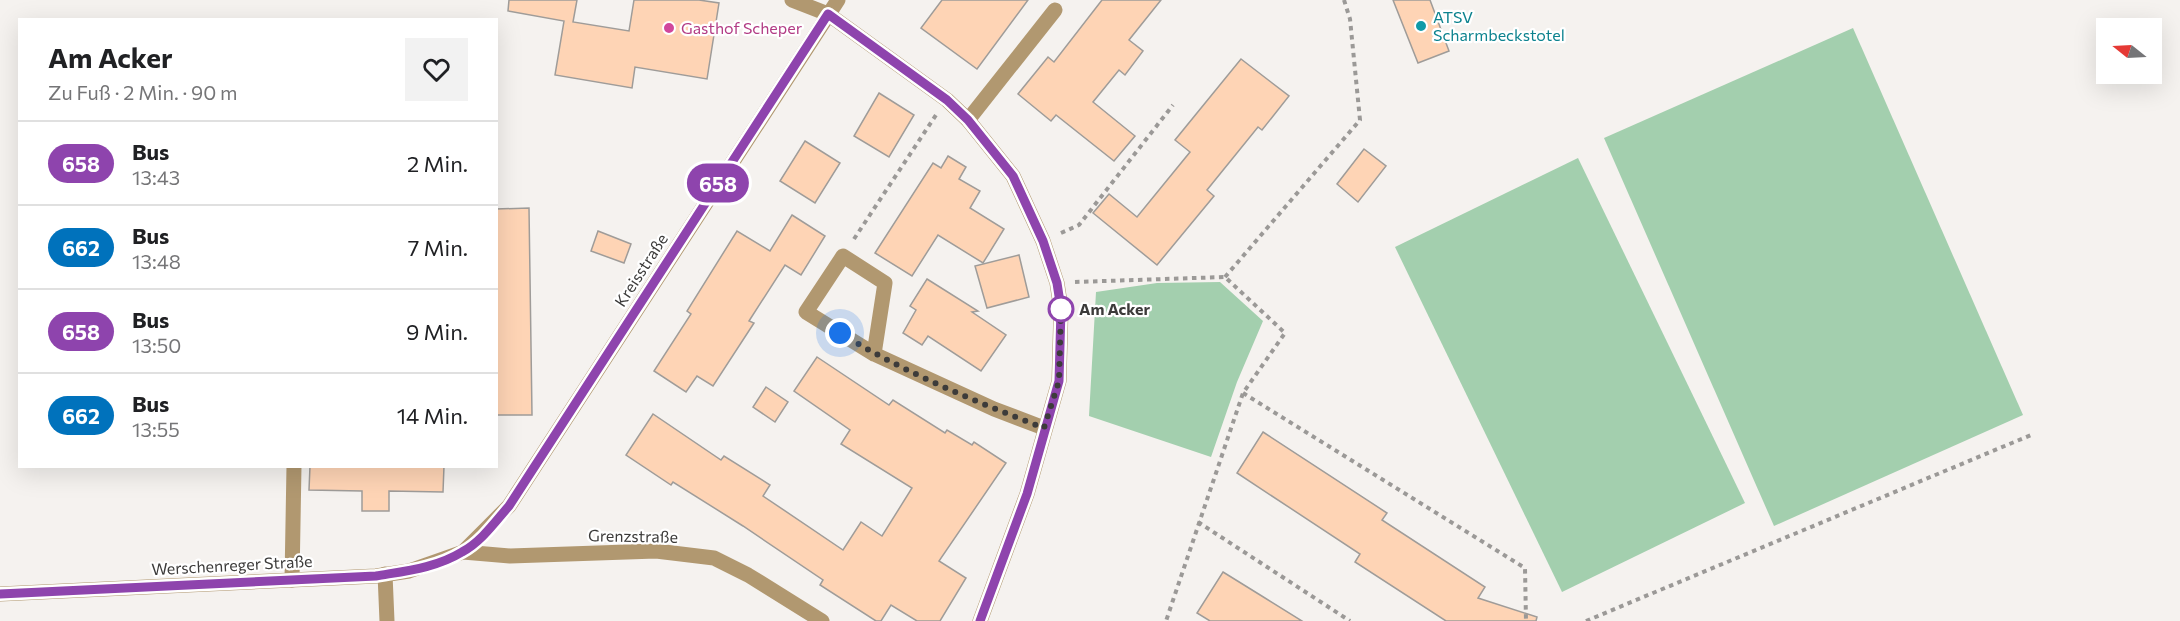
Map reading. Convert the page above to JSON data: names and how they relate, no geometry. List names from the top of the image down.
{
  "streets": {
    "street": ["Kreisstraße", "Grenzstraße", "Werschenreger Straße"]
  },
  "crossings": [
    ["Kreisstraße", "Grenzstraße"],
    ["Kreisstraße", "Werschenreger Straße"],
    ["Grenzstraße", "Werschenreger Straße"]
  ],
  "places": ["ATSV Scharmbeckstotel", "Gasthof Scheper", "Am Acker"],
  "lines": ["bus line 658"],
  "north": "left",
  "page": {
    "on_map": "658",
    "heading": ["Am Acker", "Zu Fuß · 2 Min. · 90 m"],
    "list": [
      {
        "mark": "658",
        "name": "Bus",
        "note": "13:43",
        "value": "2 Min."
      },
      {
        "mark": "662",
        "name": "Bus",
        "note": "13:48",
        "value": "7 Min."
      },
      {
        "mark": "658",
        "name": "Bus",
        "note": "13:50",
        "value": "9 Min."
      },
      {
        "mark": "662",
        "name": "Bus",
        "note": "13:55",
        "value": "14 Min."
      }
    ]
  }
}
